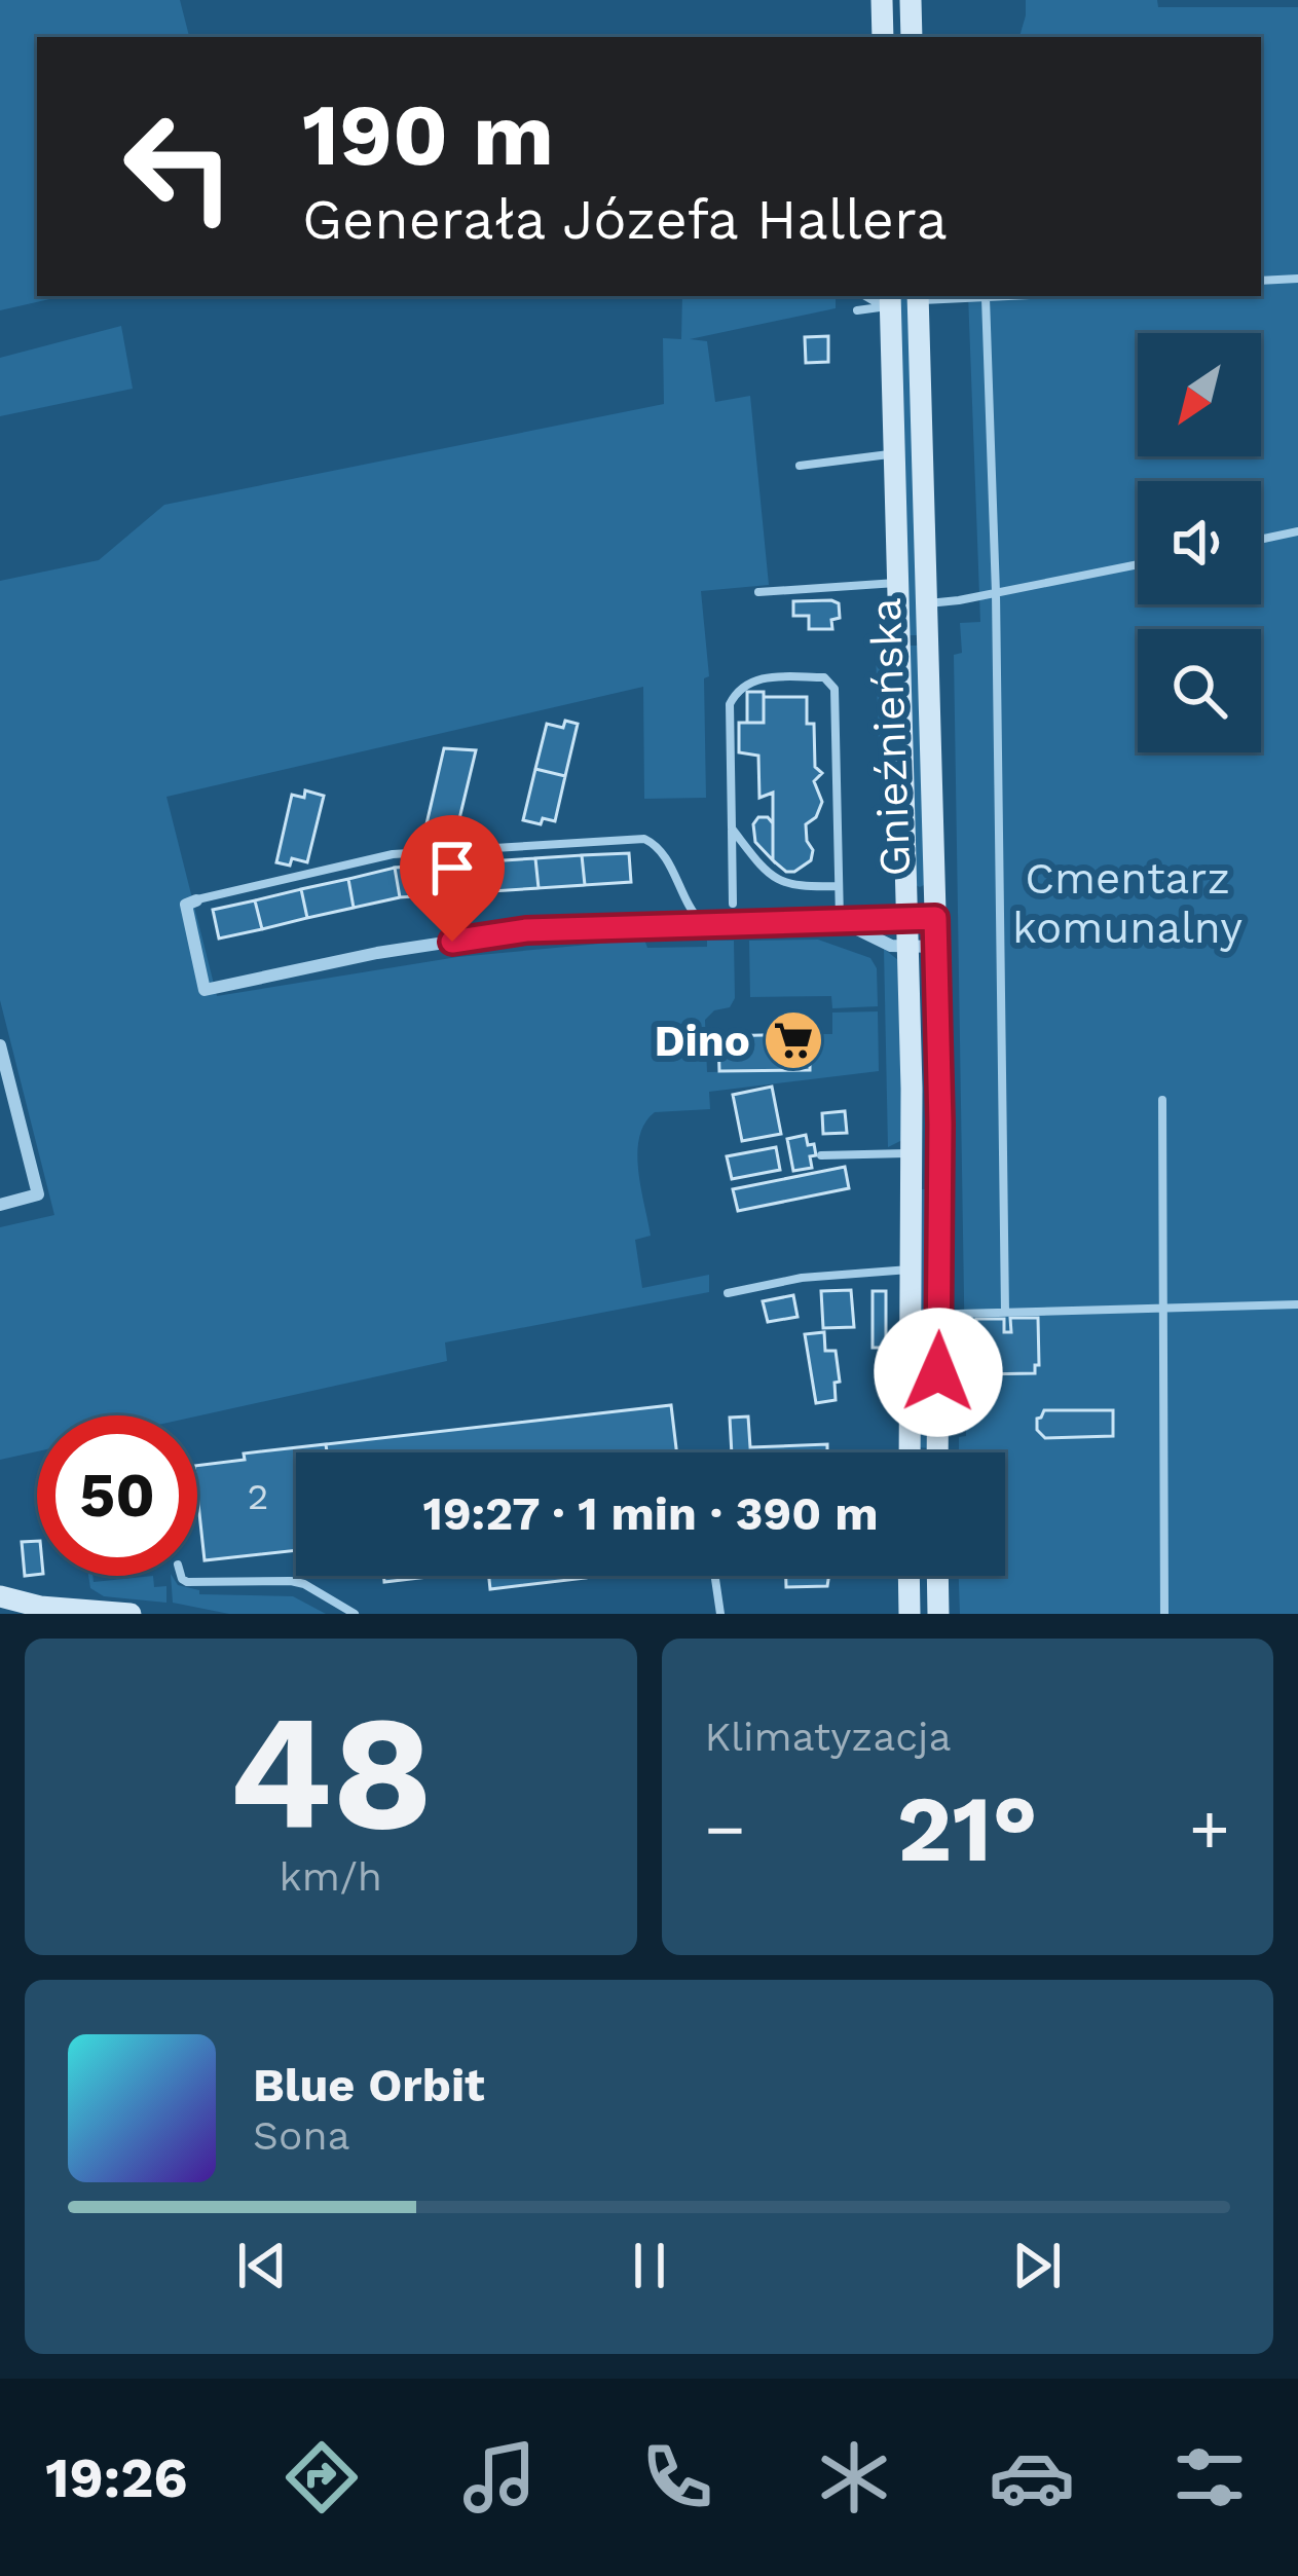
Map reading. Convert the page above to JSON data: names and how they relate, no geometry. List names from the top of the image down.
{
  "streets": {
    "main road": ["Gnieźnieńska"]
  },
  "parks": ["Cmentarz komunalny"],
  "places": {
    "supermarket": ["Dino"]
  },
  "house_numbers": ["2"],
  "north": "bottom left",
  "page": {
    "turn": ["190 m", "Generała Józefa Hallera"],
    "limit": "50",
    "trip": "19:27 · 1 min · 390 m",
    "tile": [
      ["48", "km/h"],
      "Klimatyzacja"
    ],
    "heat": ["−", "21°", "+"],
    "song": ["Blue Orbit", "Sona"],
    "tabs": "19:26"
  }
}
